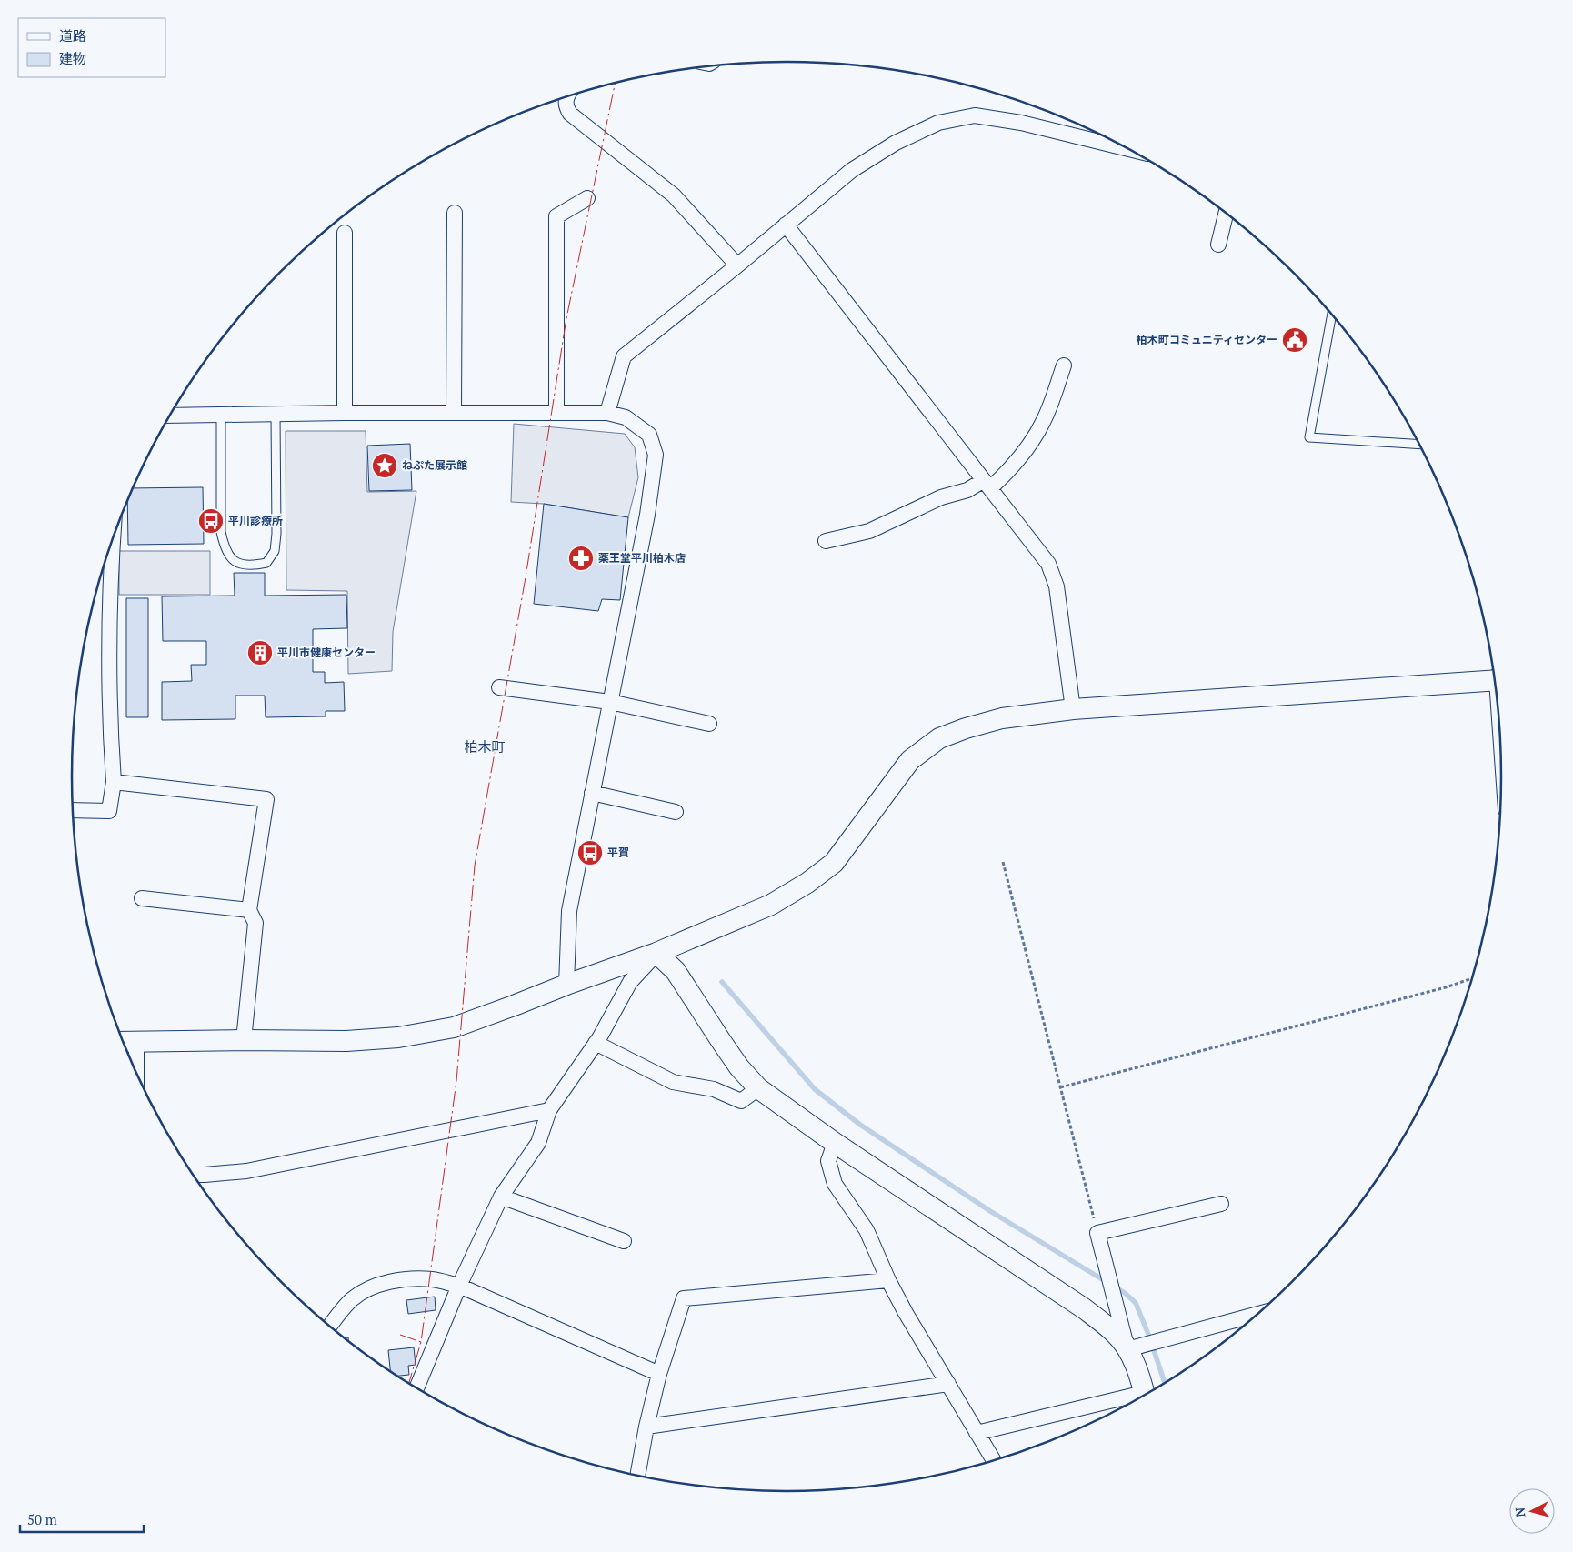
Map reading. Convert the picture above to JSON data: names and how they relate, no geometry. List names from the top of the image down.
{
  "districts": ["柏木町"],
  "places": {
    "public building": ["柏木町コミュニティセンター"],
    "place": ["ねぷた展示館"],
    "bus stop": ["平川診療所", "平賀"],
    "pharmacy": ["薬王堂平川柏木店"],
    "building": ["平川市健康センター"]
  },
  "legend": ["道路", "建物"],
  "scale_bar": "50 m",
  "north": "left"
}
